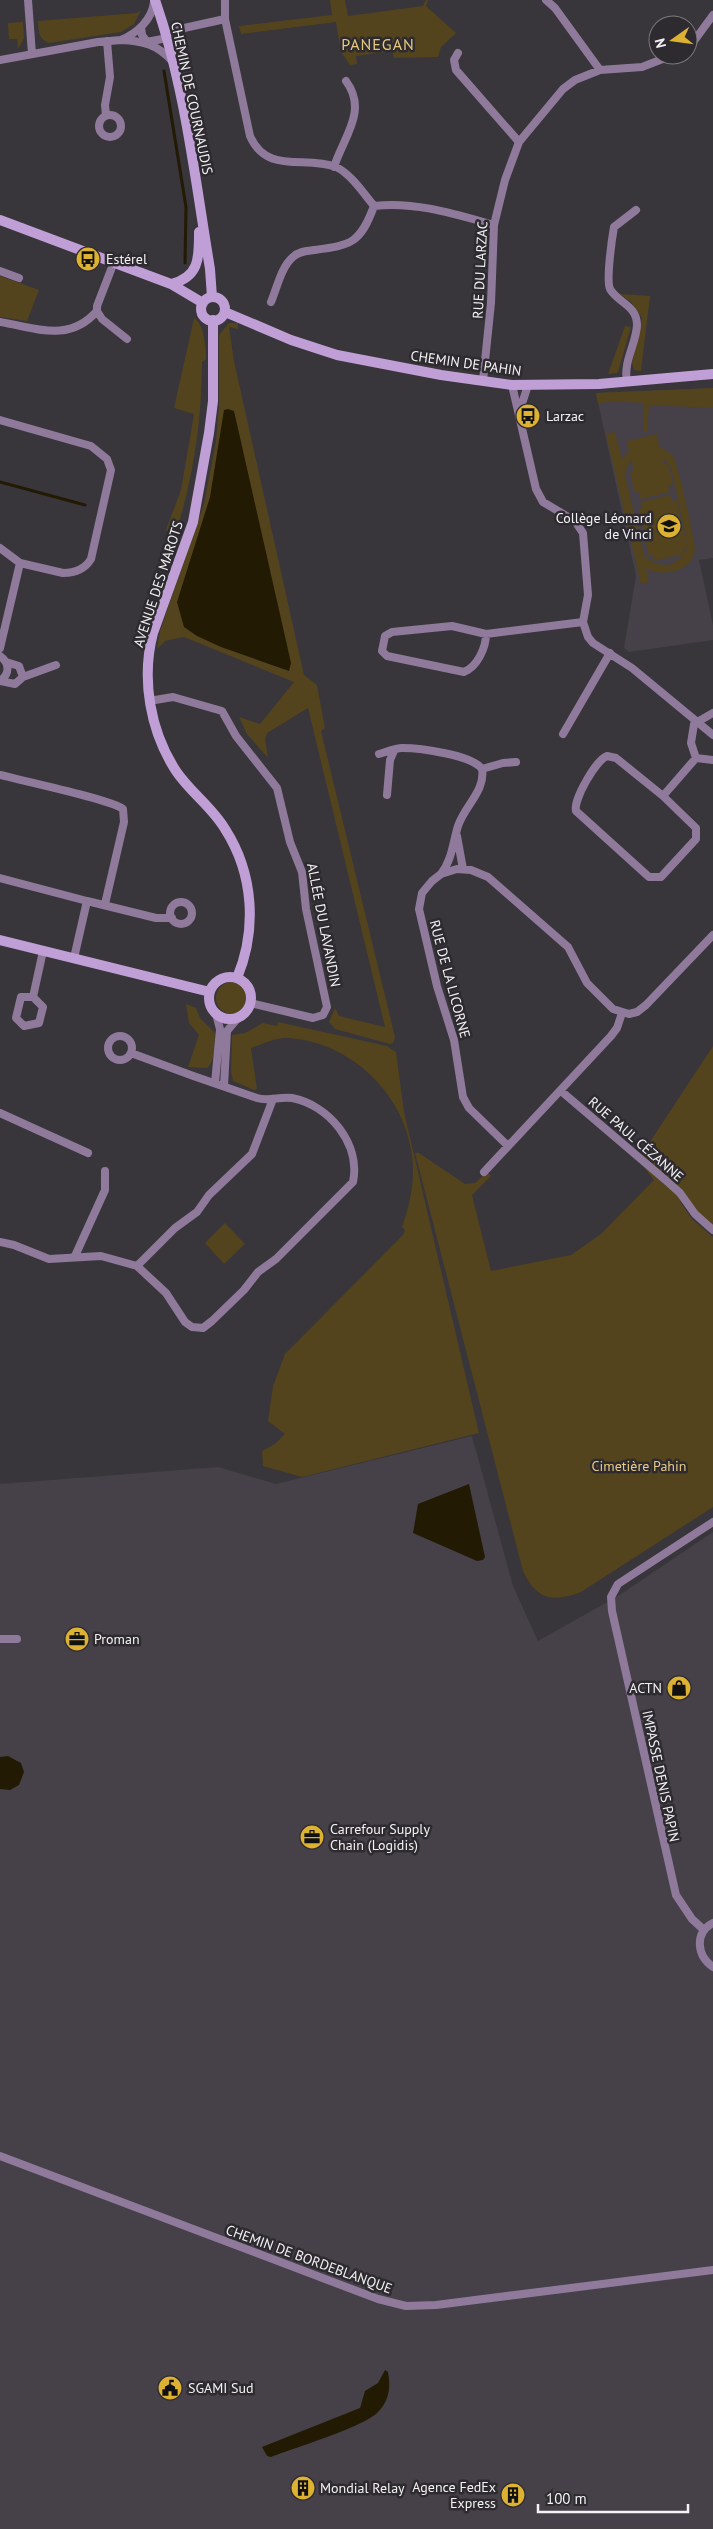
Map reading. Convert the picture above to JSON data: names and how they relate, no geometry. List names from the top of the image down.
{
  "streets": {
    "street": [
      "CHEMIN DE COURNAUDIS",
      "RUE DU LARZAC",
      "CHEMIN DE PAHIN",
      "AVENUE DES MAROTS",
      "ALLÉE DU LAVANDIN",
      "RUE DE LA LICORNE",
      "RUE PAUL CÉZANNE",
      "IMPASSE DENIS PAPIN",
      "CHEMIN DE BORDEBLANQUE"
    ]
  },
  "crossings": [
    ["CHEMIN DE COURNAUDIS", "CHEMIN DE PAHIN"],
    ["CHEMIN DE COURNAUDIS", "AVENUE DES MAROTS"],
    ["RUE DU LARZAC", "CHEMIN DE PAHIN"],
    ["CHEMIN DE PAHIN", "AVENUE DES MAROTS"],
    ["AVENUE DES MAROTS", "ALLÉE DU LAVANDIN"]
  ],
  "districts": ["PANEGAN"],
  "parks": ["Cimetière Pahin"],
  "places": {
    "bus stop": ["Estérel", "Larzac"],
    "school or university": ["Collège Léonard de Vinci"],
    "office": ["Proman", "Carrefour Supply Chain (Logidis)"],
    "shop": ["ACTN"],
    "public building": ["SGAMI Sud"],
    "building": ["Mondial Relay", "Agence FedEx Express"]
  },
  "scale_bar": "100 m",
  "north": "left"
}
